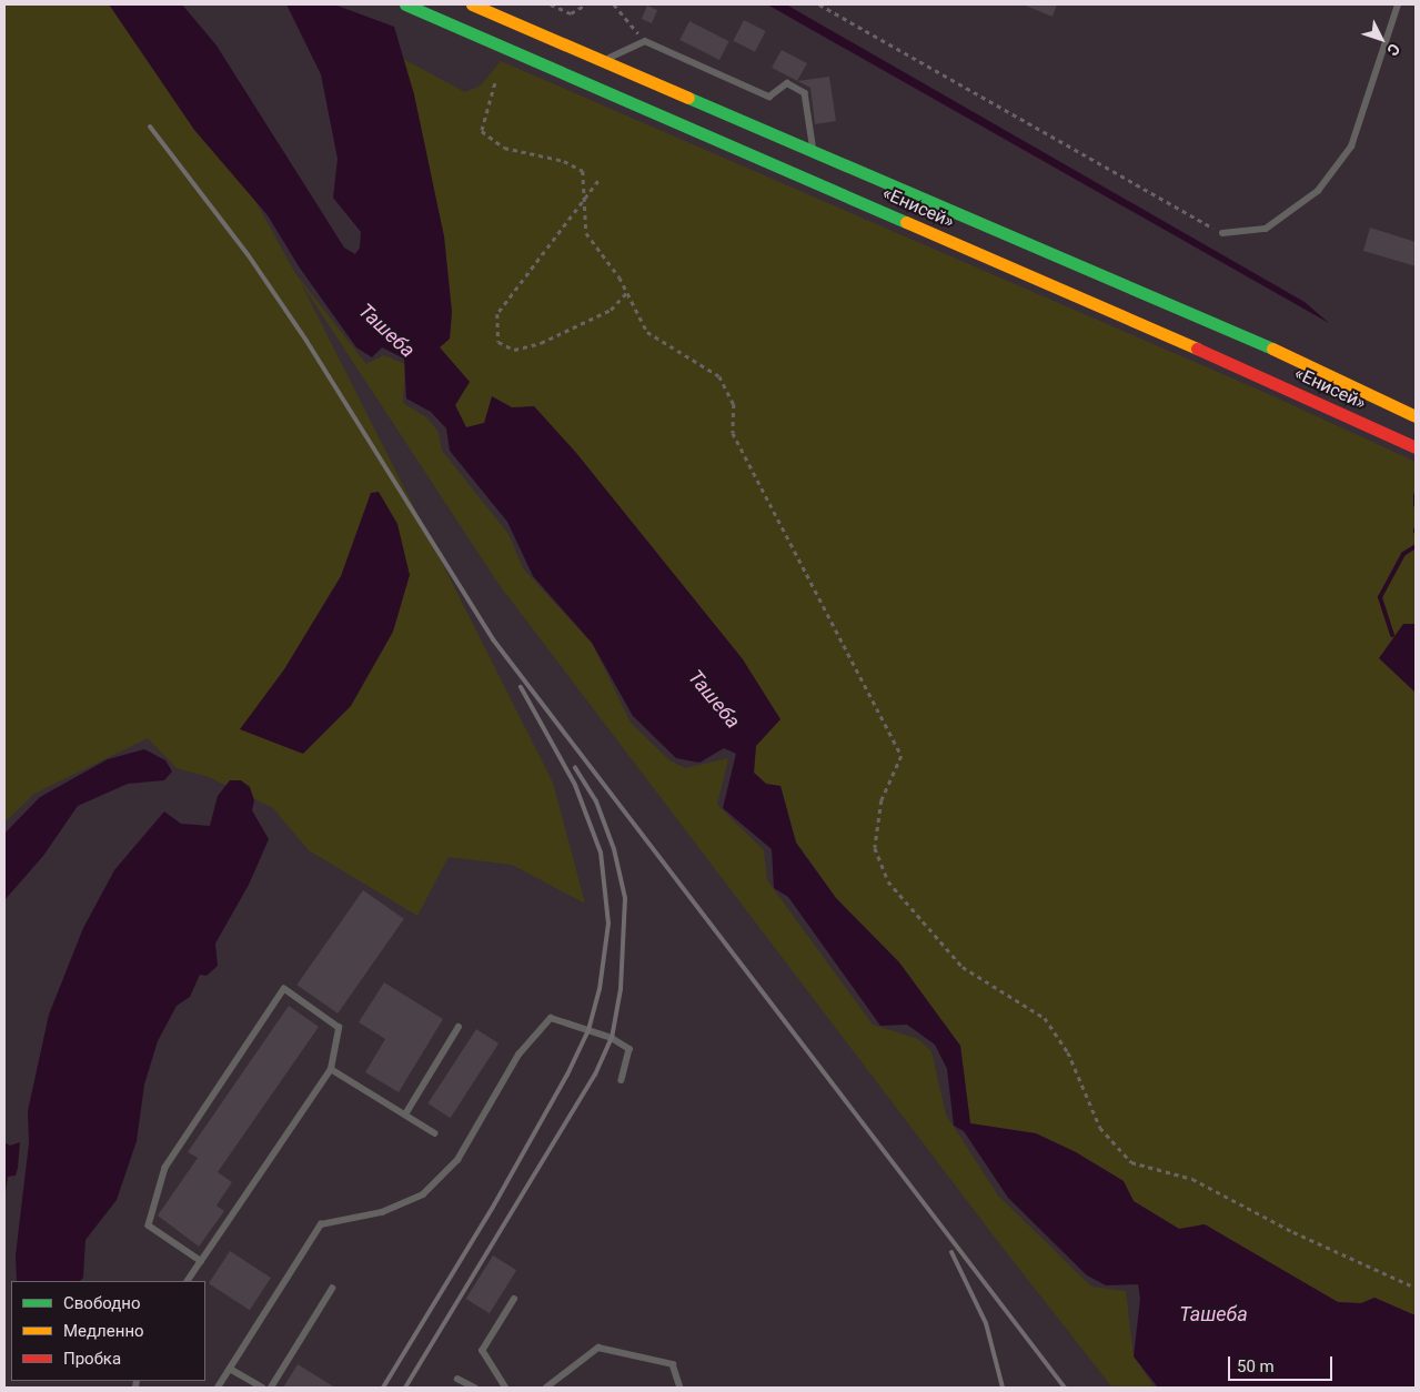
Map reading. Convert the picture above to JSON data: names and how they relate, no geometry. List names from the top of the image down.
{
  "streets": {
    "highway": ["«Енисей»"]
  },
  "water": ["Ташеба"],
  "legend": ["Свободно", "Медленно", "Пробка"],
  "scale_bar": "50 m",
  "north": "bottom right"
}
